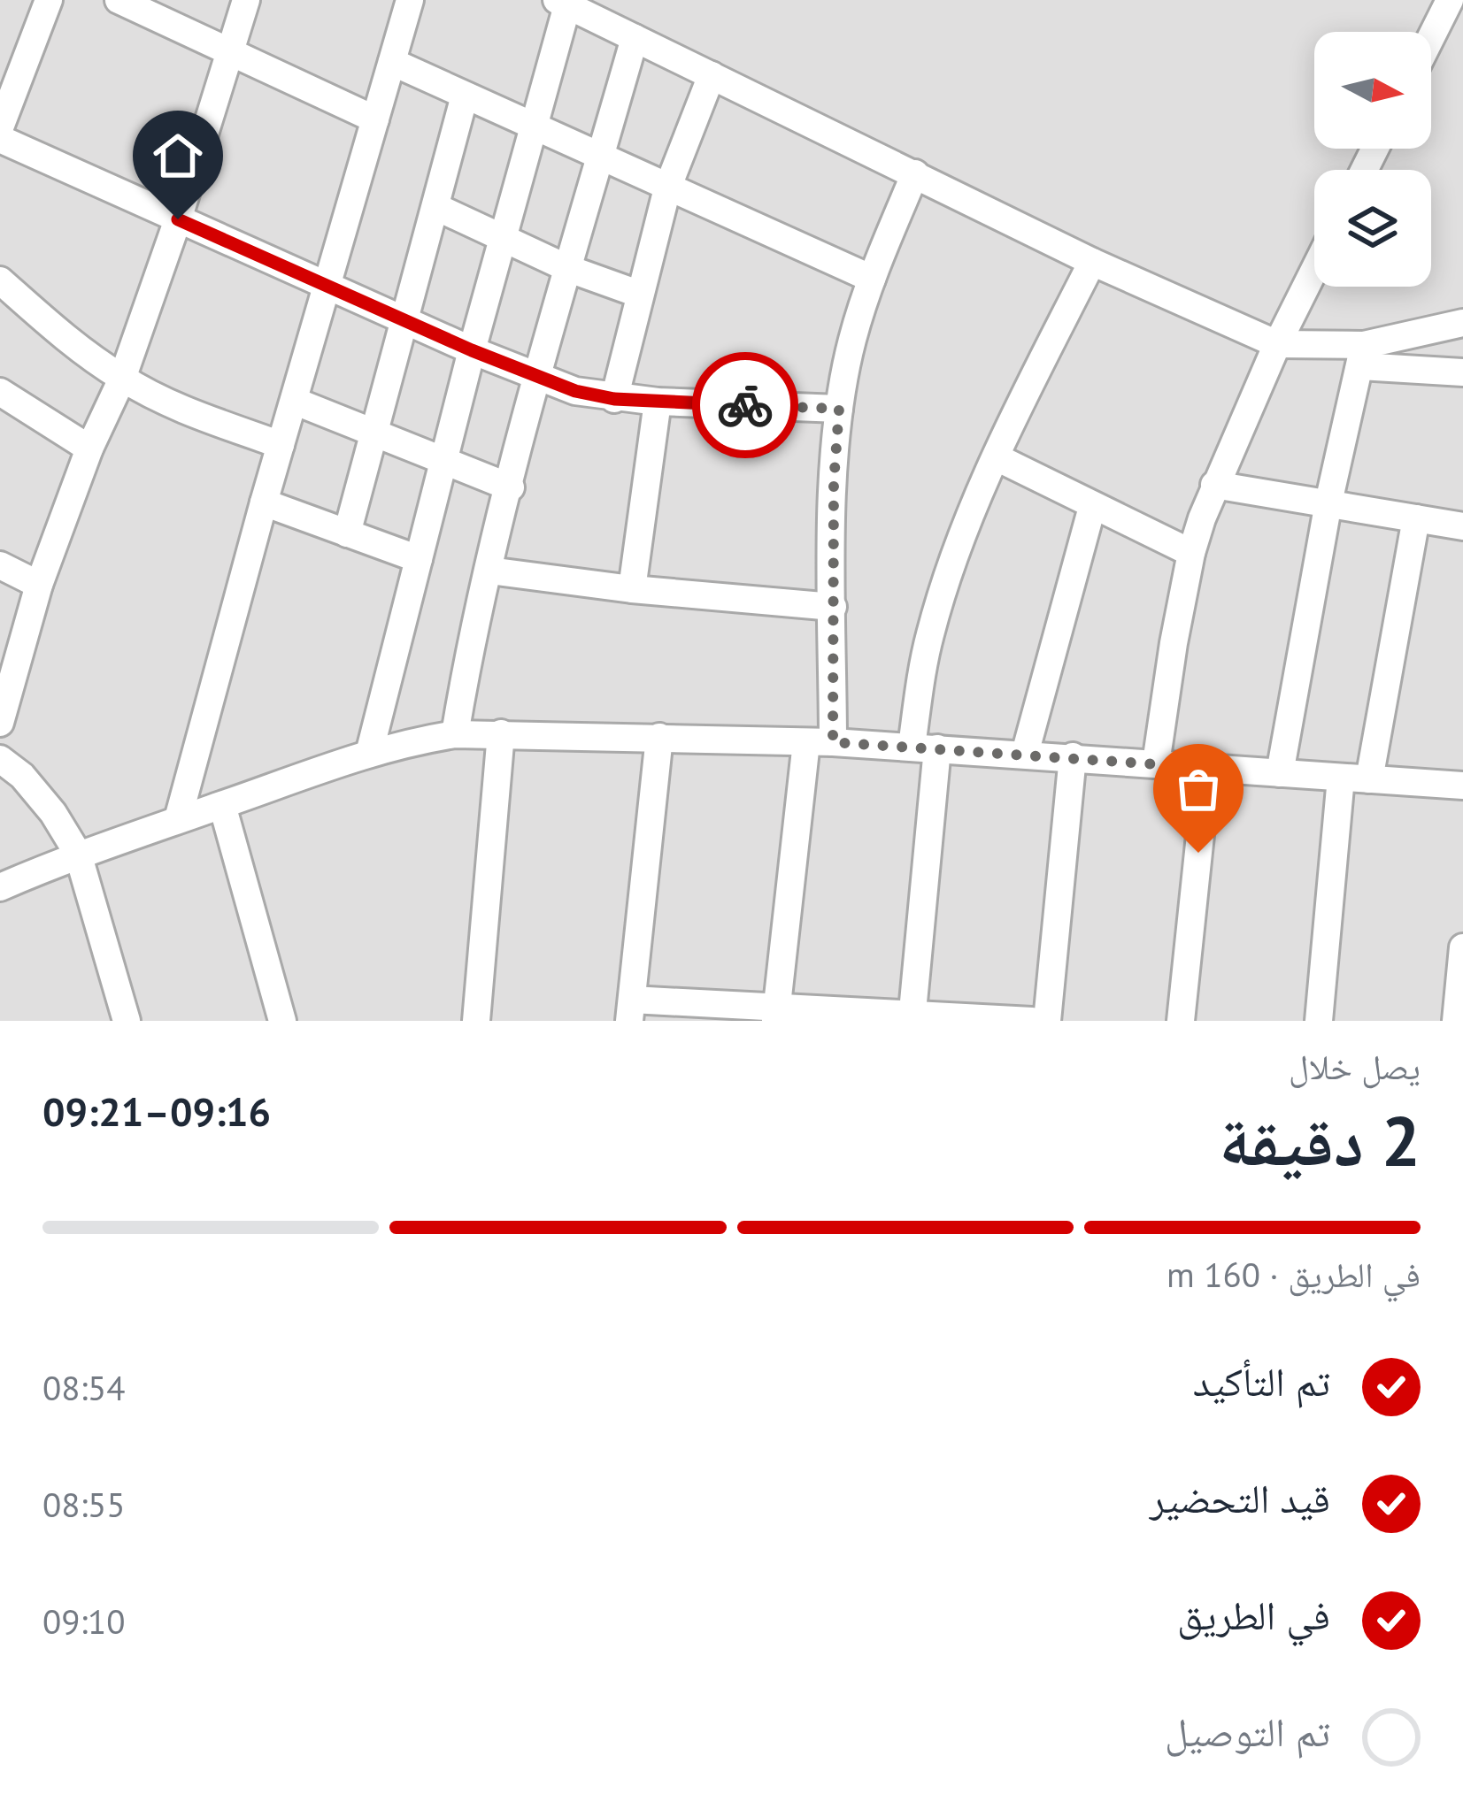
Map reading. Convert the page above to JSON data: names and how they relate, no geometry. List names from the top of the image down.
{
  "north": "right",
  "page": {
    "heading": ["2 دقيقة", "يصل خلال", "09:16–09:21"],
    "bar": "في الطريق · 160 m",
    "list": [
      ["تم التأكيد", "08:54"],
      ["قيد التحضير", "08:55"],
      ["في الطريق", "09:10"],
      "تم التوصيل"
    ]
  }
}
